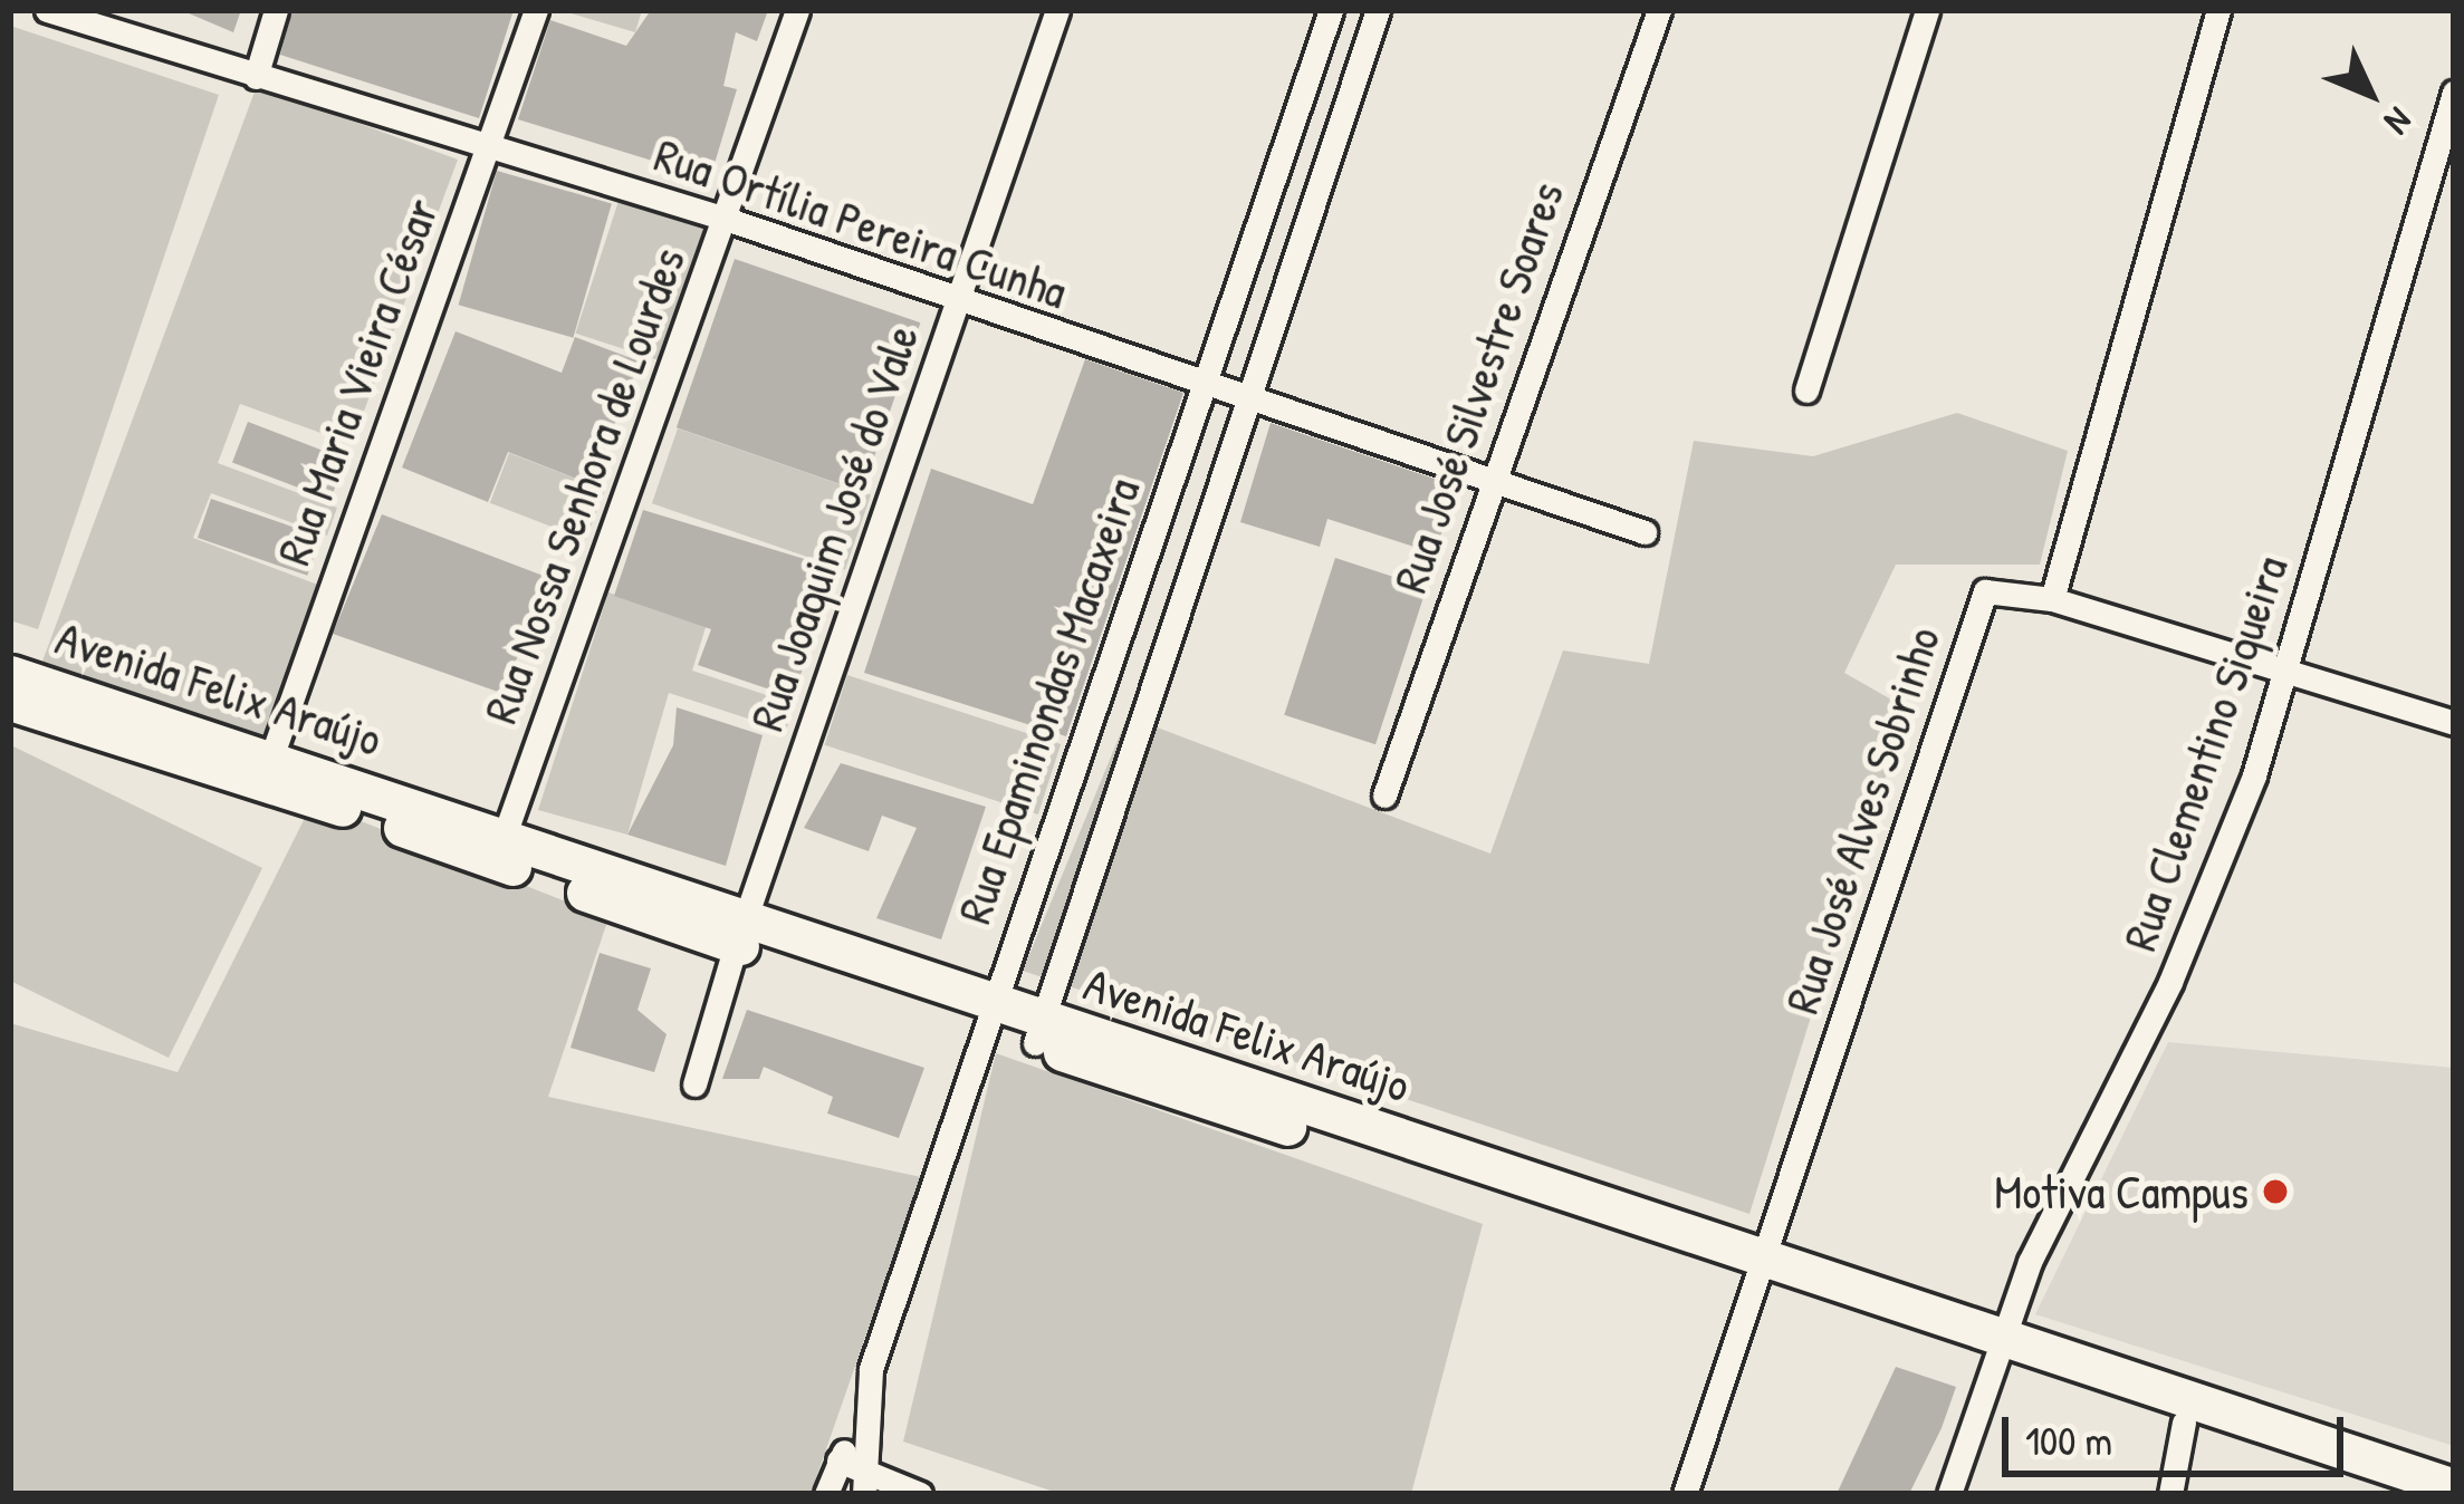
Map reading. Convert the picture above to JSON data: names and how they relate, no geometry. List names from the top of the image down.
{
  "streets": {
    "main road": ["Avenida Felix Araújo"],
    "street": [
      "Rua Ortília Pereira Cunha",
      "Rua Maria Vieira César",
      "Rua José Silvestre Soares",
      "Rua Nossa Senhora de Lourdes",
      "Rua Joaquim José do Vale",
      "Rua Epaminondas Macaxeira",
      "Rua Clementino Siqueira",
      "Rua José Alves Sobrinho"
    ]
  },
  "crossings": [
    ["Rua Ortília Pereira Cunha", "Rua Maria Vieira César"],
    ["Rua Ortília Pereira Cunha", "Rua José Silvestre Soares"],
    ["Rua Ortília Pereira Cunha", "Rua Nossa Senhora de Lourdes"],
    ["Rua Ortília Pereira Cunha", "Rua Joaquim José do Vale"],
    ["Rua Ortília Pereira Cunha", "Rua Epaminondas Macaxeira"],
    ["Rua Maria Vieira César", "Avenida Felix Araújo"],
    ["Rua Nossa Senhora de Lourdes", "Avenida Felix Araújo"],
    ["Rua Joaquim José do Vale", "Avenida Felix Araújo"],
    ["Avenida Felix Araújo", "Rua Epaminondas Macaxeira"],
    ["Avenida Felix Araújo", "Rua Clementino Siqueira"],
    ["Avenida Felix Araújo", "Rua José Alves Sobrinho"],
    ["Rua Clementino Siqueira", "Rua José Alves Sobrinho"]
  ],
  "places": ["Motiva Campus"],
  "scale_bar": "100 m",
  "north": "bottom right"
}
